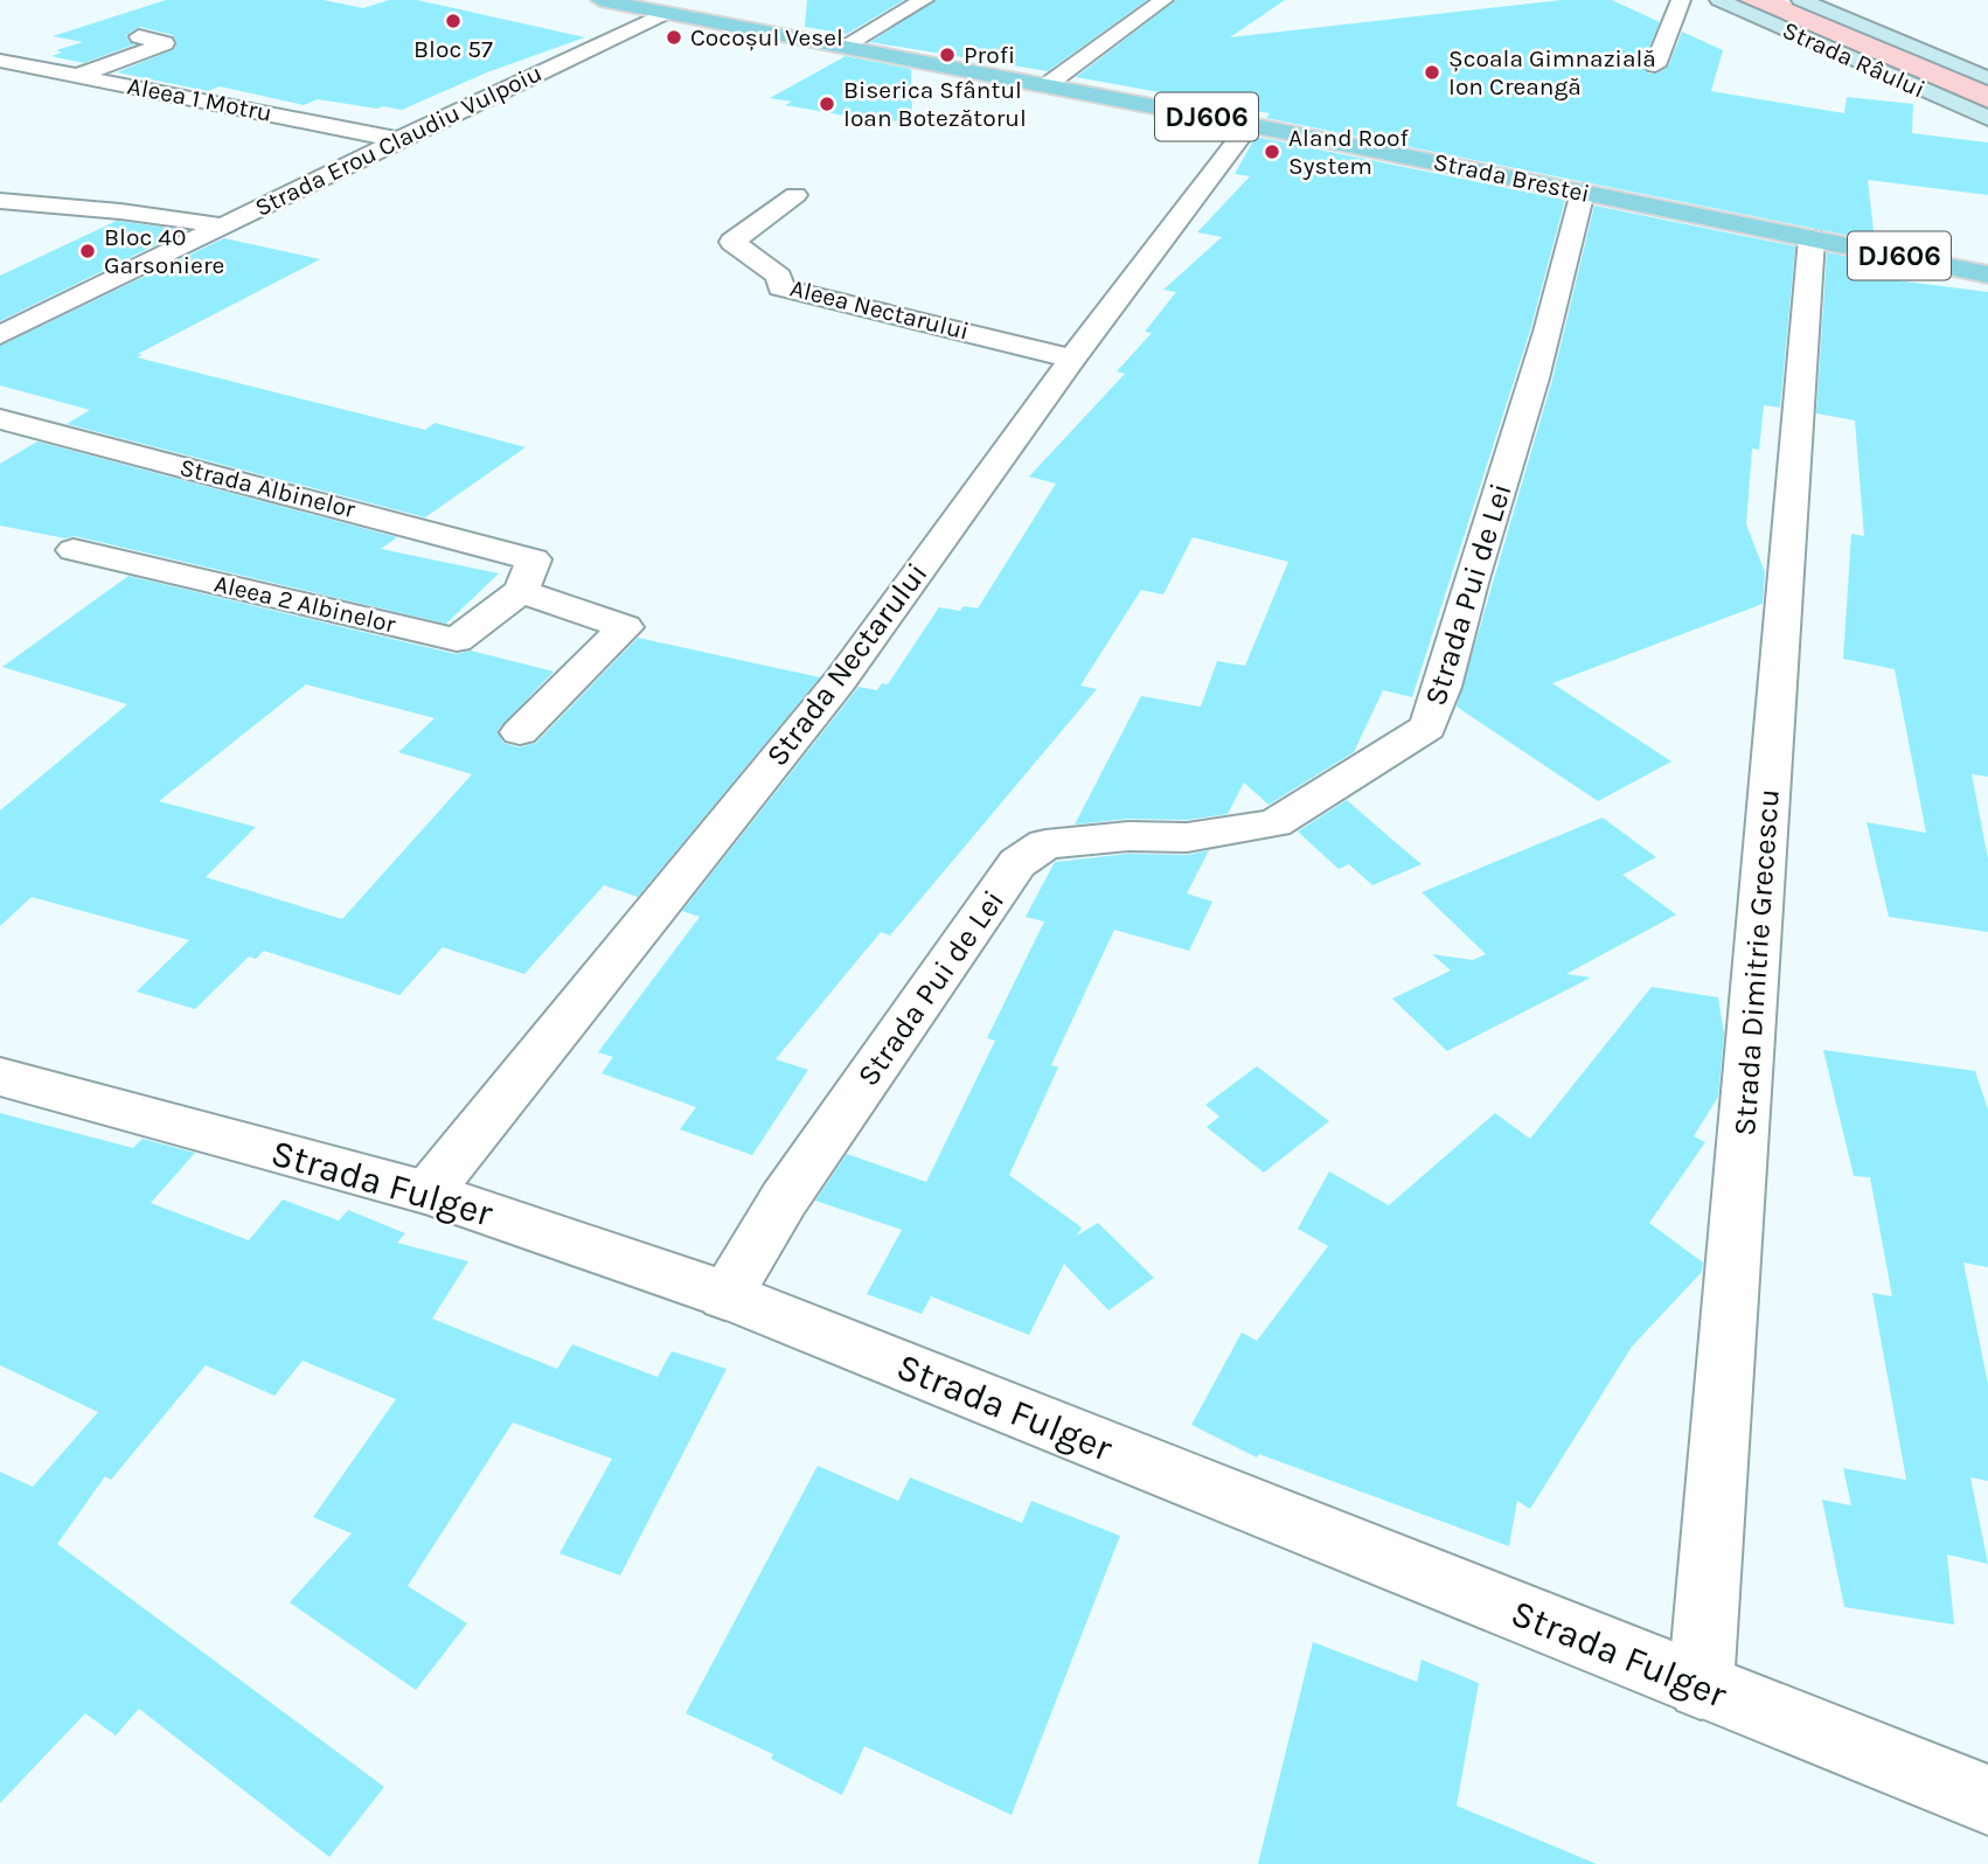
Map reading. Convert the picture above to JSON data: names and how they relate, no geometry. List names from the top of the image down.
{
  "streets": {
    "main road": ["Strada Râului", "DJ606", "Strada Brestei"],
    "street": [
      "Aleea 1 Motru",
      "Strada Erou Claudiu Vulpoiu",
      "Aleea Nectarului",
      "Strada Albinelor",
      "Strada Pui de Lei",
      "Aleea 2 Albinelor",
      "Strada Nectarului",
      "Strada Dimitrie Grecescu",
      "Strada Fulger"
    ]
  },
  "crossings": [
    ["Aleea 1 Motru", "Strada Erou Claudiu Vulpoiu"],
    ["Strada Erou Claudiu Vulpoiu", "Strada Brestei"],
    ["Strada Brestei", "Strada Pui de Lei"],
    ["Strada Brestei", "Strada Nectarului"],
    ["Strada Brestei", "Strada Dimitrie Grecescu"],
    ["Aleea Nectarului", "Strada Nectarului"],
    ["Strada Albinelor", "Aleea 2 Albinelor"],
    ["Strada Pui de Lei", "Strada Fulger"],
    ["Strada Nectarului", "Strada Fulger"],
    ["Strada Dimitrie Grecescu", "Strada Fulger"]
  ],
  "places": [
    "Bloc 57",
    "Cocoșul Vesel",
    "Profi",
    "Școala Gimnazială Ion Creangă",
    "Biserica Sfântul Ioan Botezătorul",
    "Aland Roof System",
    "Bloc 40 Garsoniere"
  ]
}
